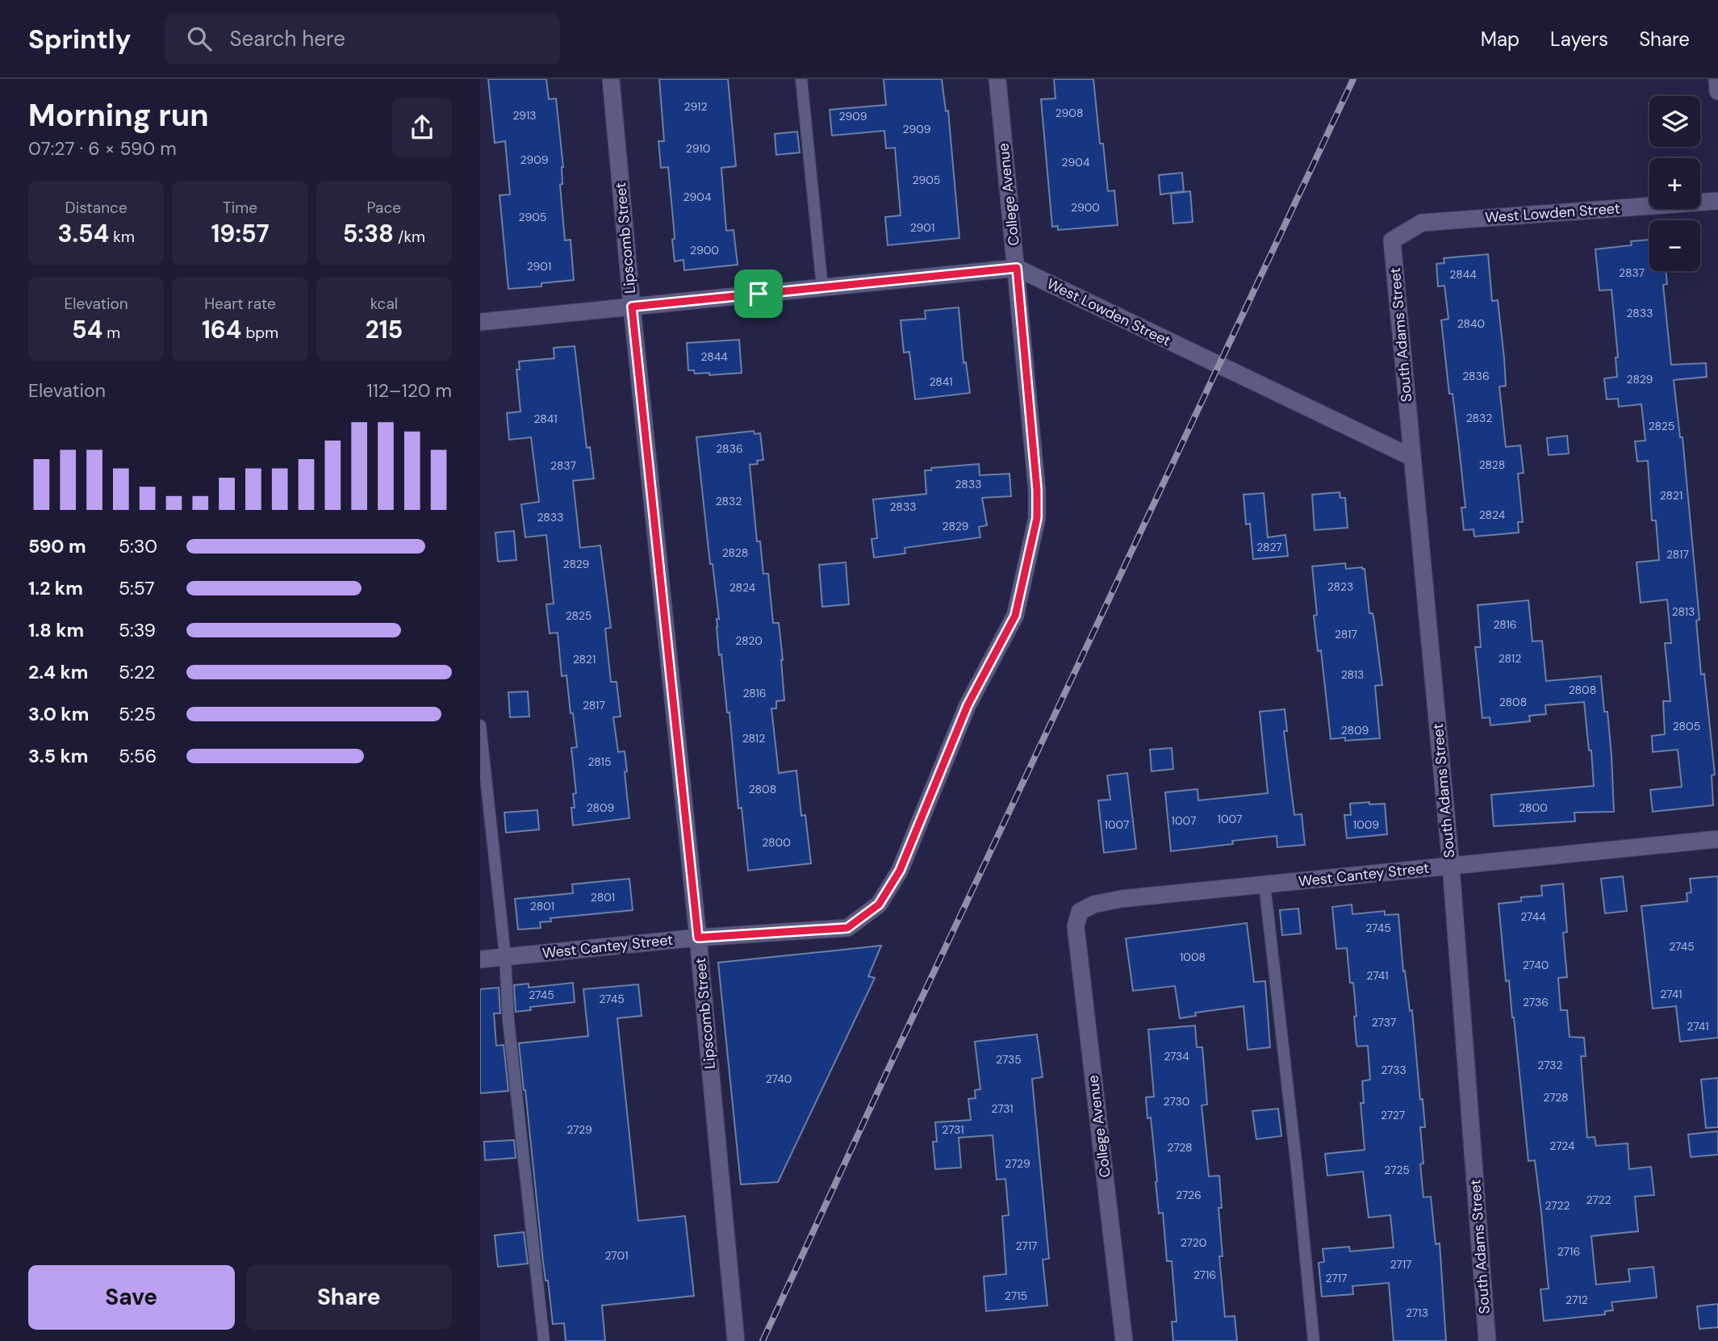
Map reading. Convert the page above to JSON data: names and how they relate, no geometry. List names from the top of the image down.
{
  "streets": {
    "street": [
      "College Avenue",
      "West Lowden Street",
      "Lipscomb Street",
      "South Adams Street",
      "West Cantey Street"
    ]
  },
  "crossings": [
    ["College Avenue", "West Lowden Street"],
    ["College Avenue", "West Cantey Street"],
    ["West Lowden Street", "South Adams Street"],
    ["Lipscomb Street", "West Cantey Street"],
    ["South Adams Street", "West Cantey Street"]
  ],
  "house_numbers": [
    "2912",
    "2908",
    "2913",
    "2909",
    "2909",
    "2910",
    "2909",
    "2904",
    "2905",
    "2904",
    "2900",
    "2905",
    "2901",
    "2900",
    "2901",
    "2837",
    "2844",
    "2833",
    "2840",
    "2844",
    "2836",
    "2829",
    "2841",
    "2832",
    "2841",
    "2825",
    "2836",
    "2828",
    "2837",
    "2833",
    "2821",
    "2832",
    "2833",
    "2824",
    "2833",
    "2829",
    "2827",
    "2828",
    "2817",
    "2829",
    "2823",
    "2824",
    "2813",
    "2825",
    "2816",
    "2817",
    "2820",
    "2812",
    "2821",
    "2813",
    "2808",
    "2816",
    "2808",
    "2817",
    "2805",
    "2809",
    "2812",
    "2815",
    "2808",
    "2809",
    "2800",
    "1007",
    "1007",
    "1007",
    "1009",
    "2800",
    "2801",
    "2801",
    "2744",
    "2745",
    "2745",
    "1008",
    "2740",
    "2741",
    "2741",
    "2745",
    "2745",
    "2736",
    "2737",
    "2741",
    "2734",
    "2735",
    "2732",
    "2733",
    "2740",
    "2728",
    "2730",
    "2731",
    "2727",
    "2729",
    "2731",
    "2724",
    "2728",
    "2729",
    "2725",
    "2726",
    "2722",
    "2722",
    "2720",
    "2717",
    "2716",
    "2701",
    "2717",
    "2716",
    "2717",
    "2715",
    "2712",
    "2713"
  ],
  "page": {
    "header": "Sprintly",
    "search": "Search here",
    "nav": ["Map", "Layers", "Share"],
    "heading": ["Morning run", "07:27 · 6 × 590 m"],
    "map_buttons": ["+", "−"],
    "stats": [
      ["Distance", "3.54 km"],
      ["Time", "19:57"],
      ["Pace", "5:38 /km"],
      ["Elevation", "54 m"],
      ["Heart rate", "164 bpm"],
      ["kcal", "215"]
    ],
    "chart": ["Elevation", "112–120 m"],
    "list": [
      {
        "name": "590 m",
        "note": "5:30"
      },
      {
        "name": "1.2 km",
        "note": "5:57"
      },
      {
        "name": "1.8 km",
        "note": "5:39"
      },
      {
        "name": "2.4 km",
        "note": "5:22"
      },
      {
        "name": "3.0 km",
        "note": "5:25"
      },
      {
        "name": "3.5 km",
        "note": "5:56"
      }
    ],
    "buttons": ["Save", "Share"]
  }
}
